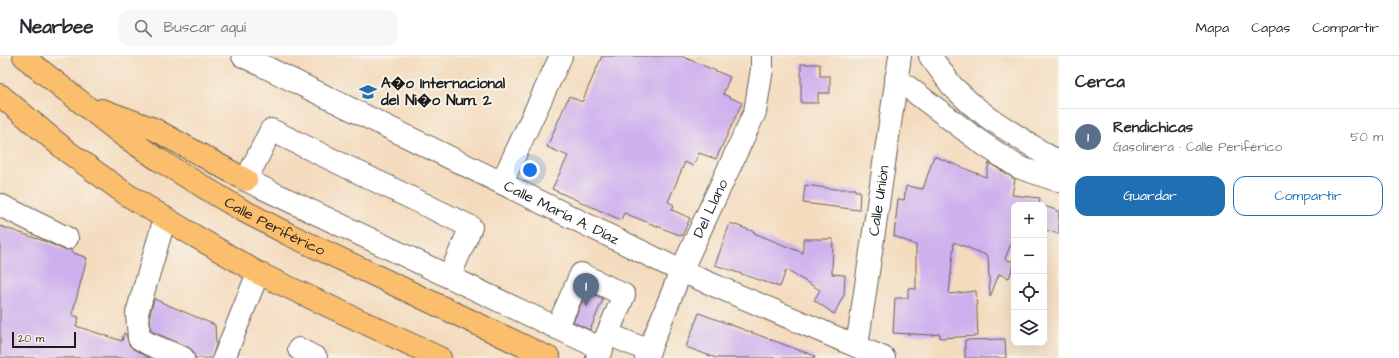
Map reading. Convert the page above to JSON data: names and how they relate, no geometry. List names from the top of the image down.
{
  "streets": {
    "highway": ["Calle Periférico"],
    "street": ["Calle Unión", "Del Llano", "Calle María A. Díaz"]
  },
  "crossings": [
    ["Calle Unión", "Calle María A. Díaz"],
    ["Del Llano", "Calle María A. Díaz"]
  ],
  "places": {
    "school or university": ["A�o Internacional del Ni�o Num. 2"]
  },
  "scale_bar": "20 m",
  "page": {
    "header": "Nearbee",
    "search": "Buscar aquí",
    "nav": ["Mapa", "Capas", "Compartir"],
    "heading": "Cerca",
    "list": [
      {
        "mark": "1",
        "name": "Rendichicas",
        "note": "Gasolinera · Calle Periférico",
        "value": "50 m"
      }
    ],
    "buttons": ["Guardar", "Compartir"],
    "map_buttons": ["+", "−"],
    "pins": "1",
    "scale": "20 m"
  }
}
